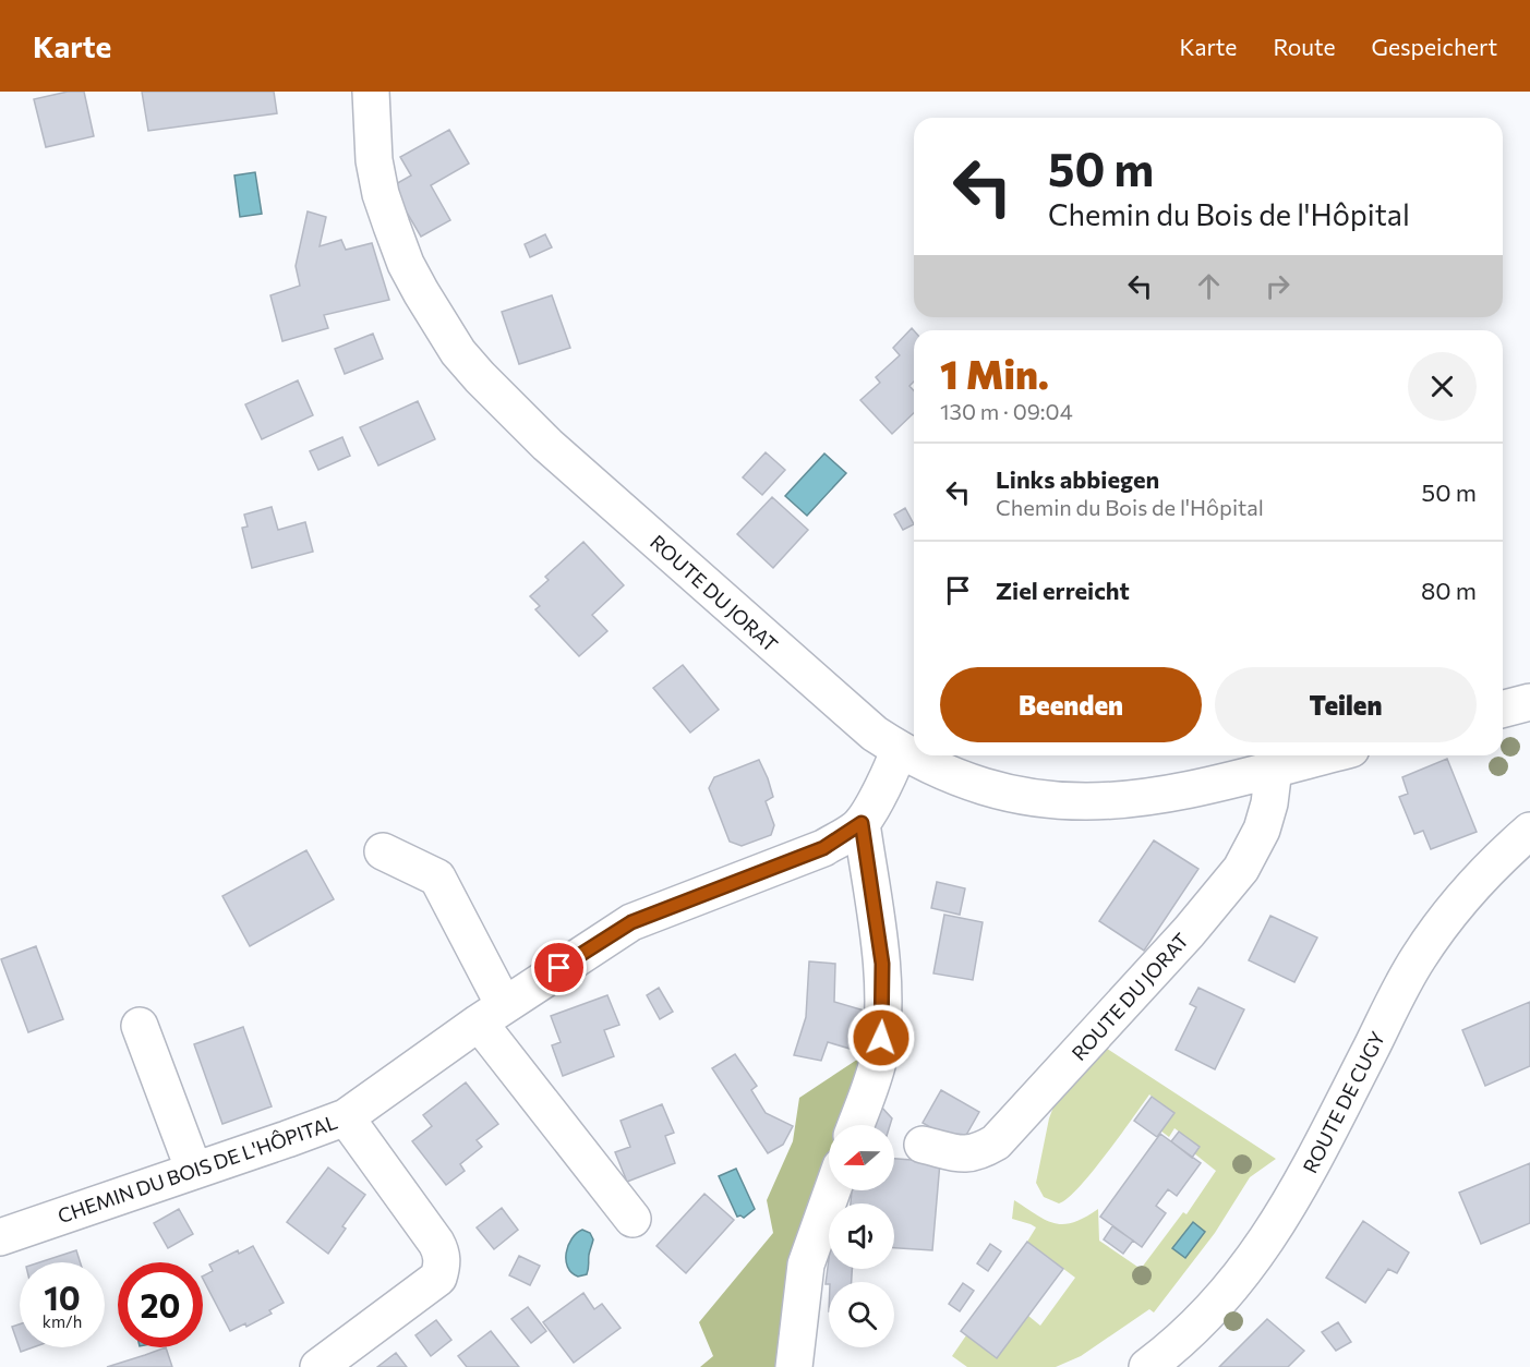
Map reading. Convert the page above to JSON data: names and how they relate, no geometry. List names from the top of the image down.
{
  "streets": {
    "street": ["ROUTE DU JORAT", "ROUTE DE CUGY", "CHEMIN DU BOIS DE L'HÔPITAL"]
  },
  "crossings": [
    ["ROUTE DU JORAT", "CHEMIN DU BOIS DE L'HÔPITAL"]
  ],
  "north": "left",
  "page": {
    "header": "Karte",
    "nav": ["Karte", "Route", "Gespeichert"],
    "turn": ["50 m", "Chemin du Bois de l'Hôpital"],
    "heading": ["1 Min.", "130 m · 09:04"],
    "list": [
      {
        "name": "Links abbiegen",
        "note": "Chemin du Bois de l'Hôpital",
        "value": "50 m"
      },
      {
        "name": "Ziel erreicht",
        "value": "80 m"
      }
    ],
    "buttons": ["Beenden", "Teilen"],
    "speed": "10 km/h",
    "limit": "20"
  }
}
